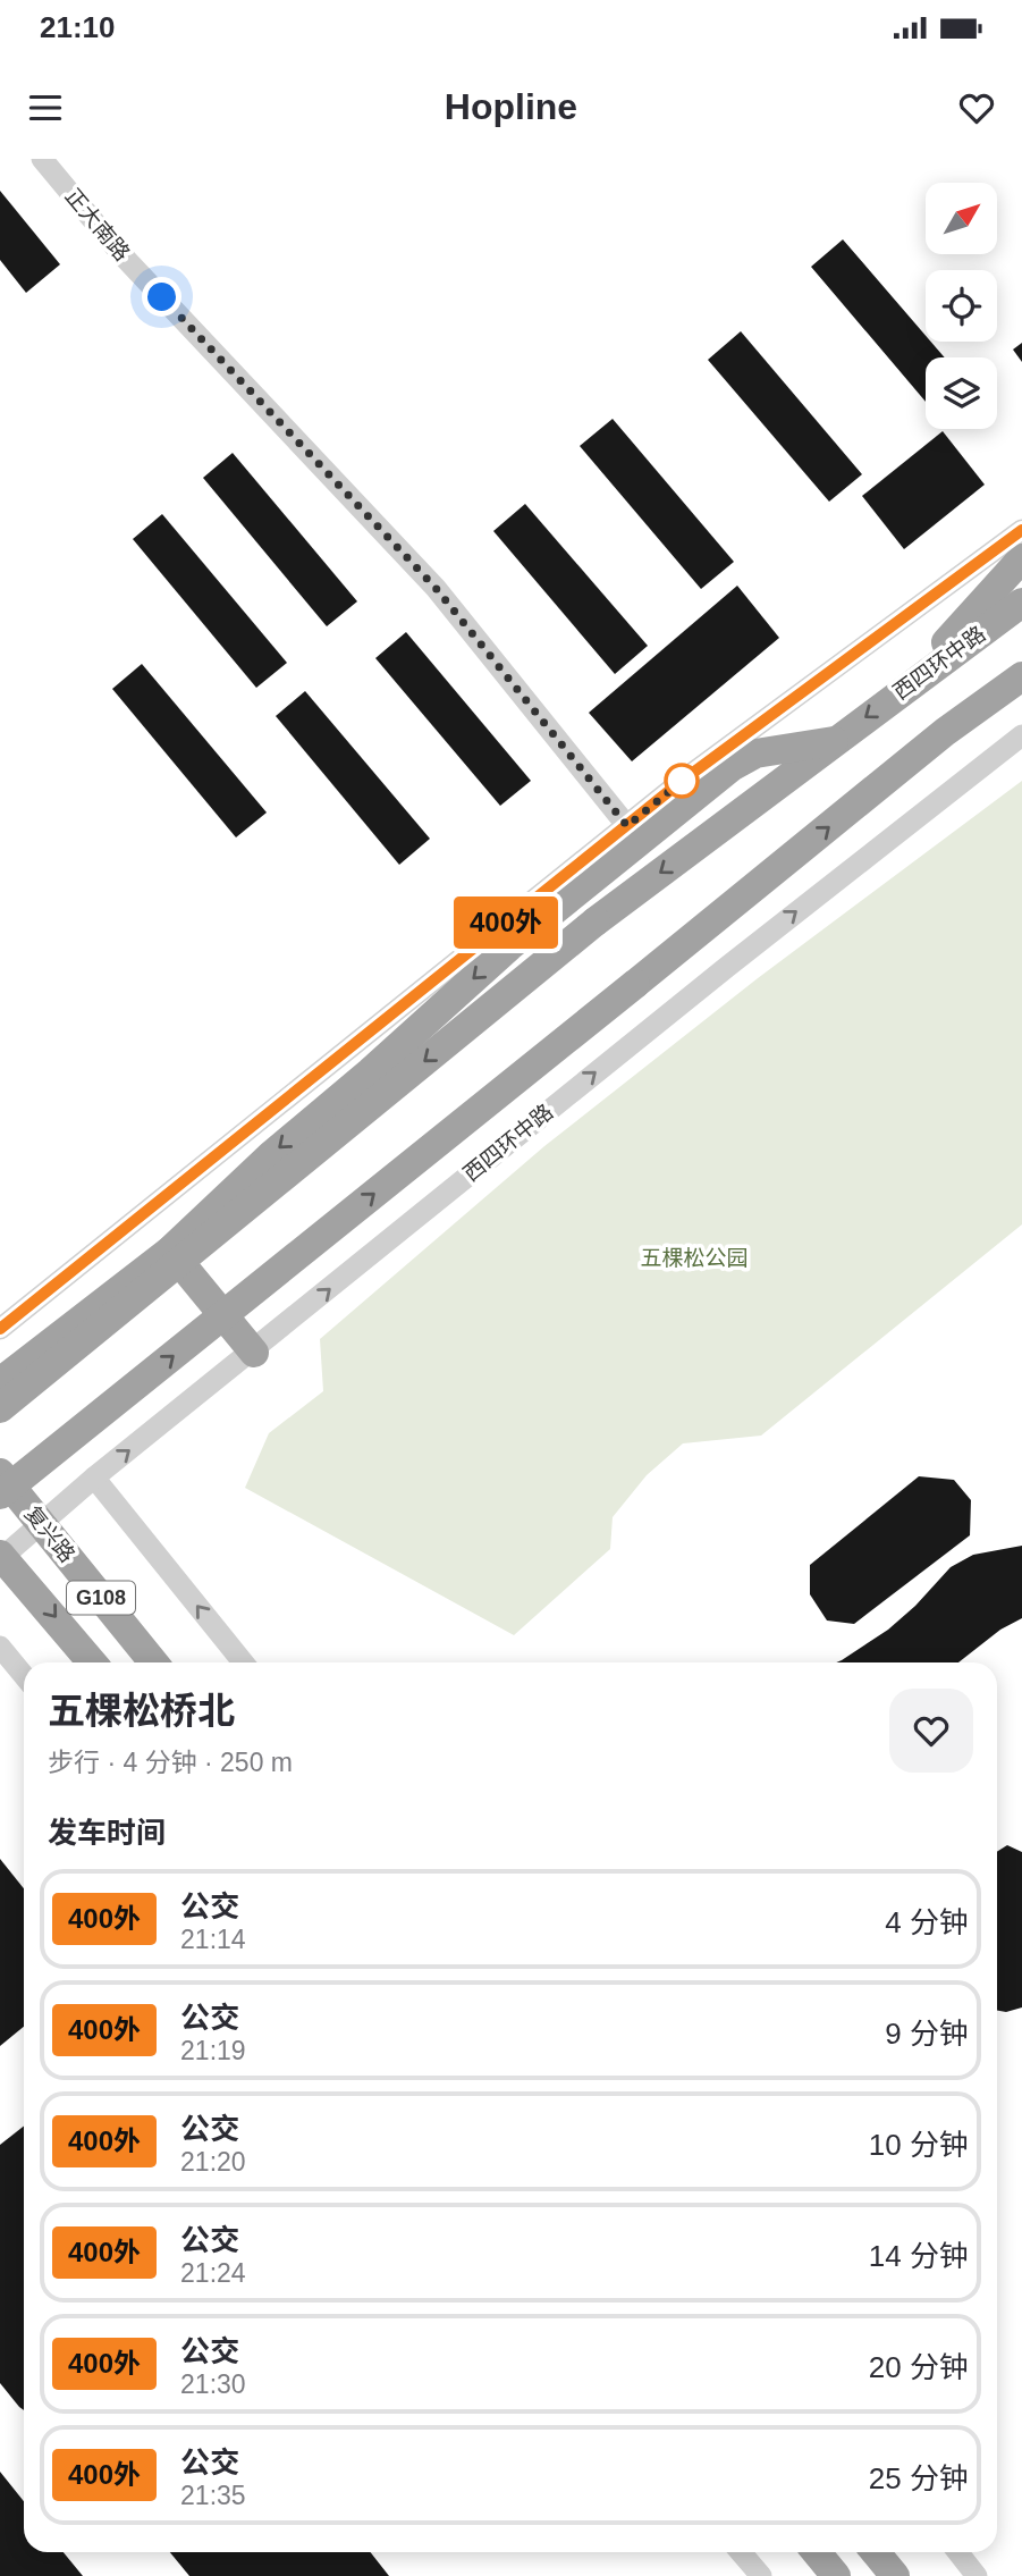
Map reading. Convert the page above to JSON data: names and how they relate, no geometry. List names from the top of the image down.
{
  "streets": {
    "highway": ["西四环中路", "复兴路", "G108"],
    "street": ["正大南路"]
  },
  "crossings": [
    ["西四环中路", "复兴路"],
    ["西四环中路", "G108"]
  ],
  "parks": ["五棵松公园"],
  "lines": ["bus line 400外"],
  "north": "top right",
  "page": {
    "status": "21:10",
    "header": "Hopline",
    "on_map": "400外",
    "heading": [
      ["五棵松桥北", "步行 · 4 分钟 · 250 m"],
      "发车时间"
    ],
    "list": [
      {
        "mark": "400外",
        "name": "公交",
        "note": "21:14",
        "value": "4 分钟"
      },
      {
        "mark": "400外",
        "name": "公交",
        "note": "21:19",
        "value": "9 分钟"
      },
      {
        "mark": "400外",
        "name": "公交",
        "note": "21:20",
        "value": "10 分钟"
      },
      {
        "mark": "400外",
        "name": "公交",
        "note": "21:24",
        "value": "14 分钟"
      },
      {
        "mark": "400外",
        "name": "公交",
        "note": "21:30",
        "value": "20 分钟"
      },
      {
        "mark": "400外",
        "name": "公交",
        "note": "21:35",
        "value": "25 分钟"
      }
    ]
  }
}
